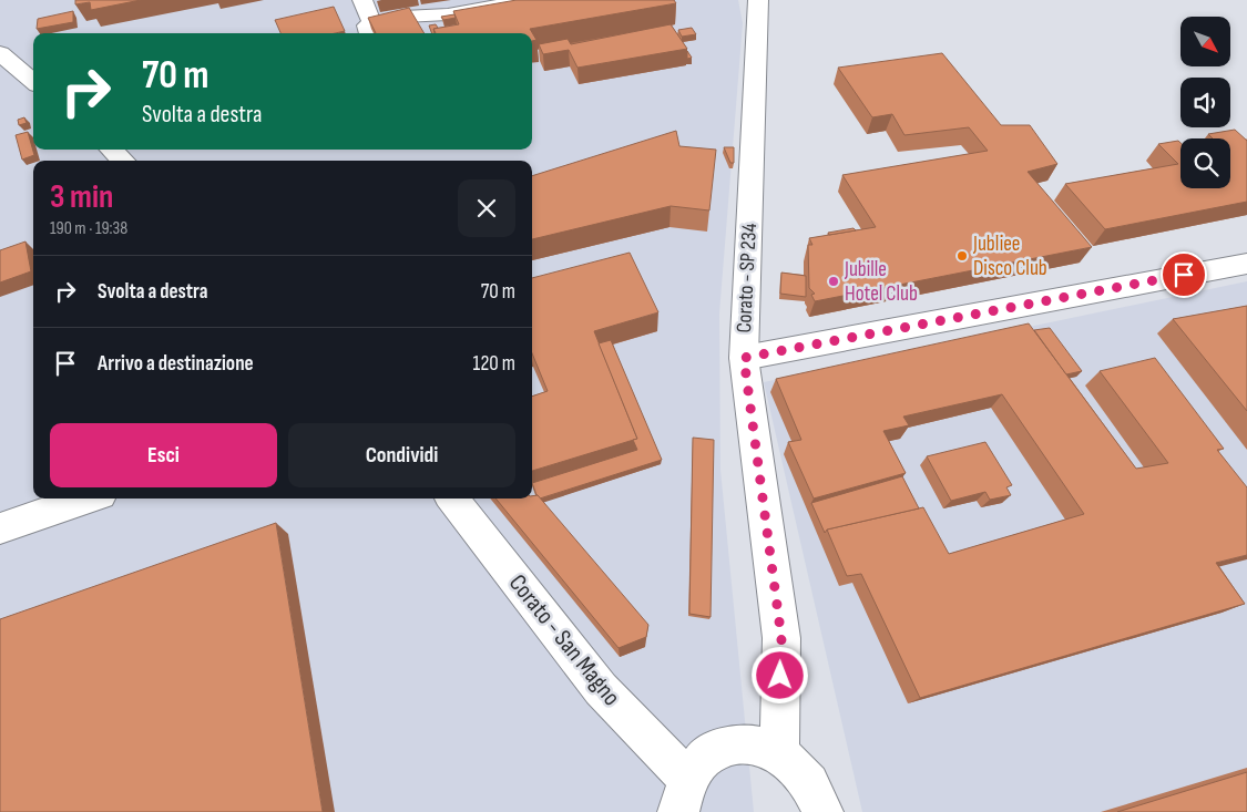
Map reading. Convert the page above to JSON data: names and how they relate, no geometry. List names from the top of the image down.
{
  "streets": {
    "main road": ["Corato - SP 234", "Corato - San Magno"]
  },
  "places": ["Jubliee Disco Club", "Jubille Hotel Club"],
  "north": "bottom right",
  "page": {
    "turn": ["70 m", "Svolta a destra"],
    "heading": ["3 min", "190 m · 19:38"],
    "list": [
      {
        "name": "Svolta a destra",
        "value": "70 m"
      },
      {
        "name": "Arrivo a destinazione",
        "value": "120 m"
      }
    ],
    "buttons": ["Esci", "Condividi"]
  }
}
